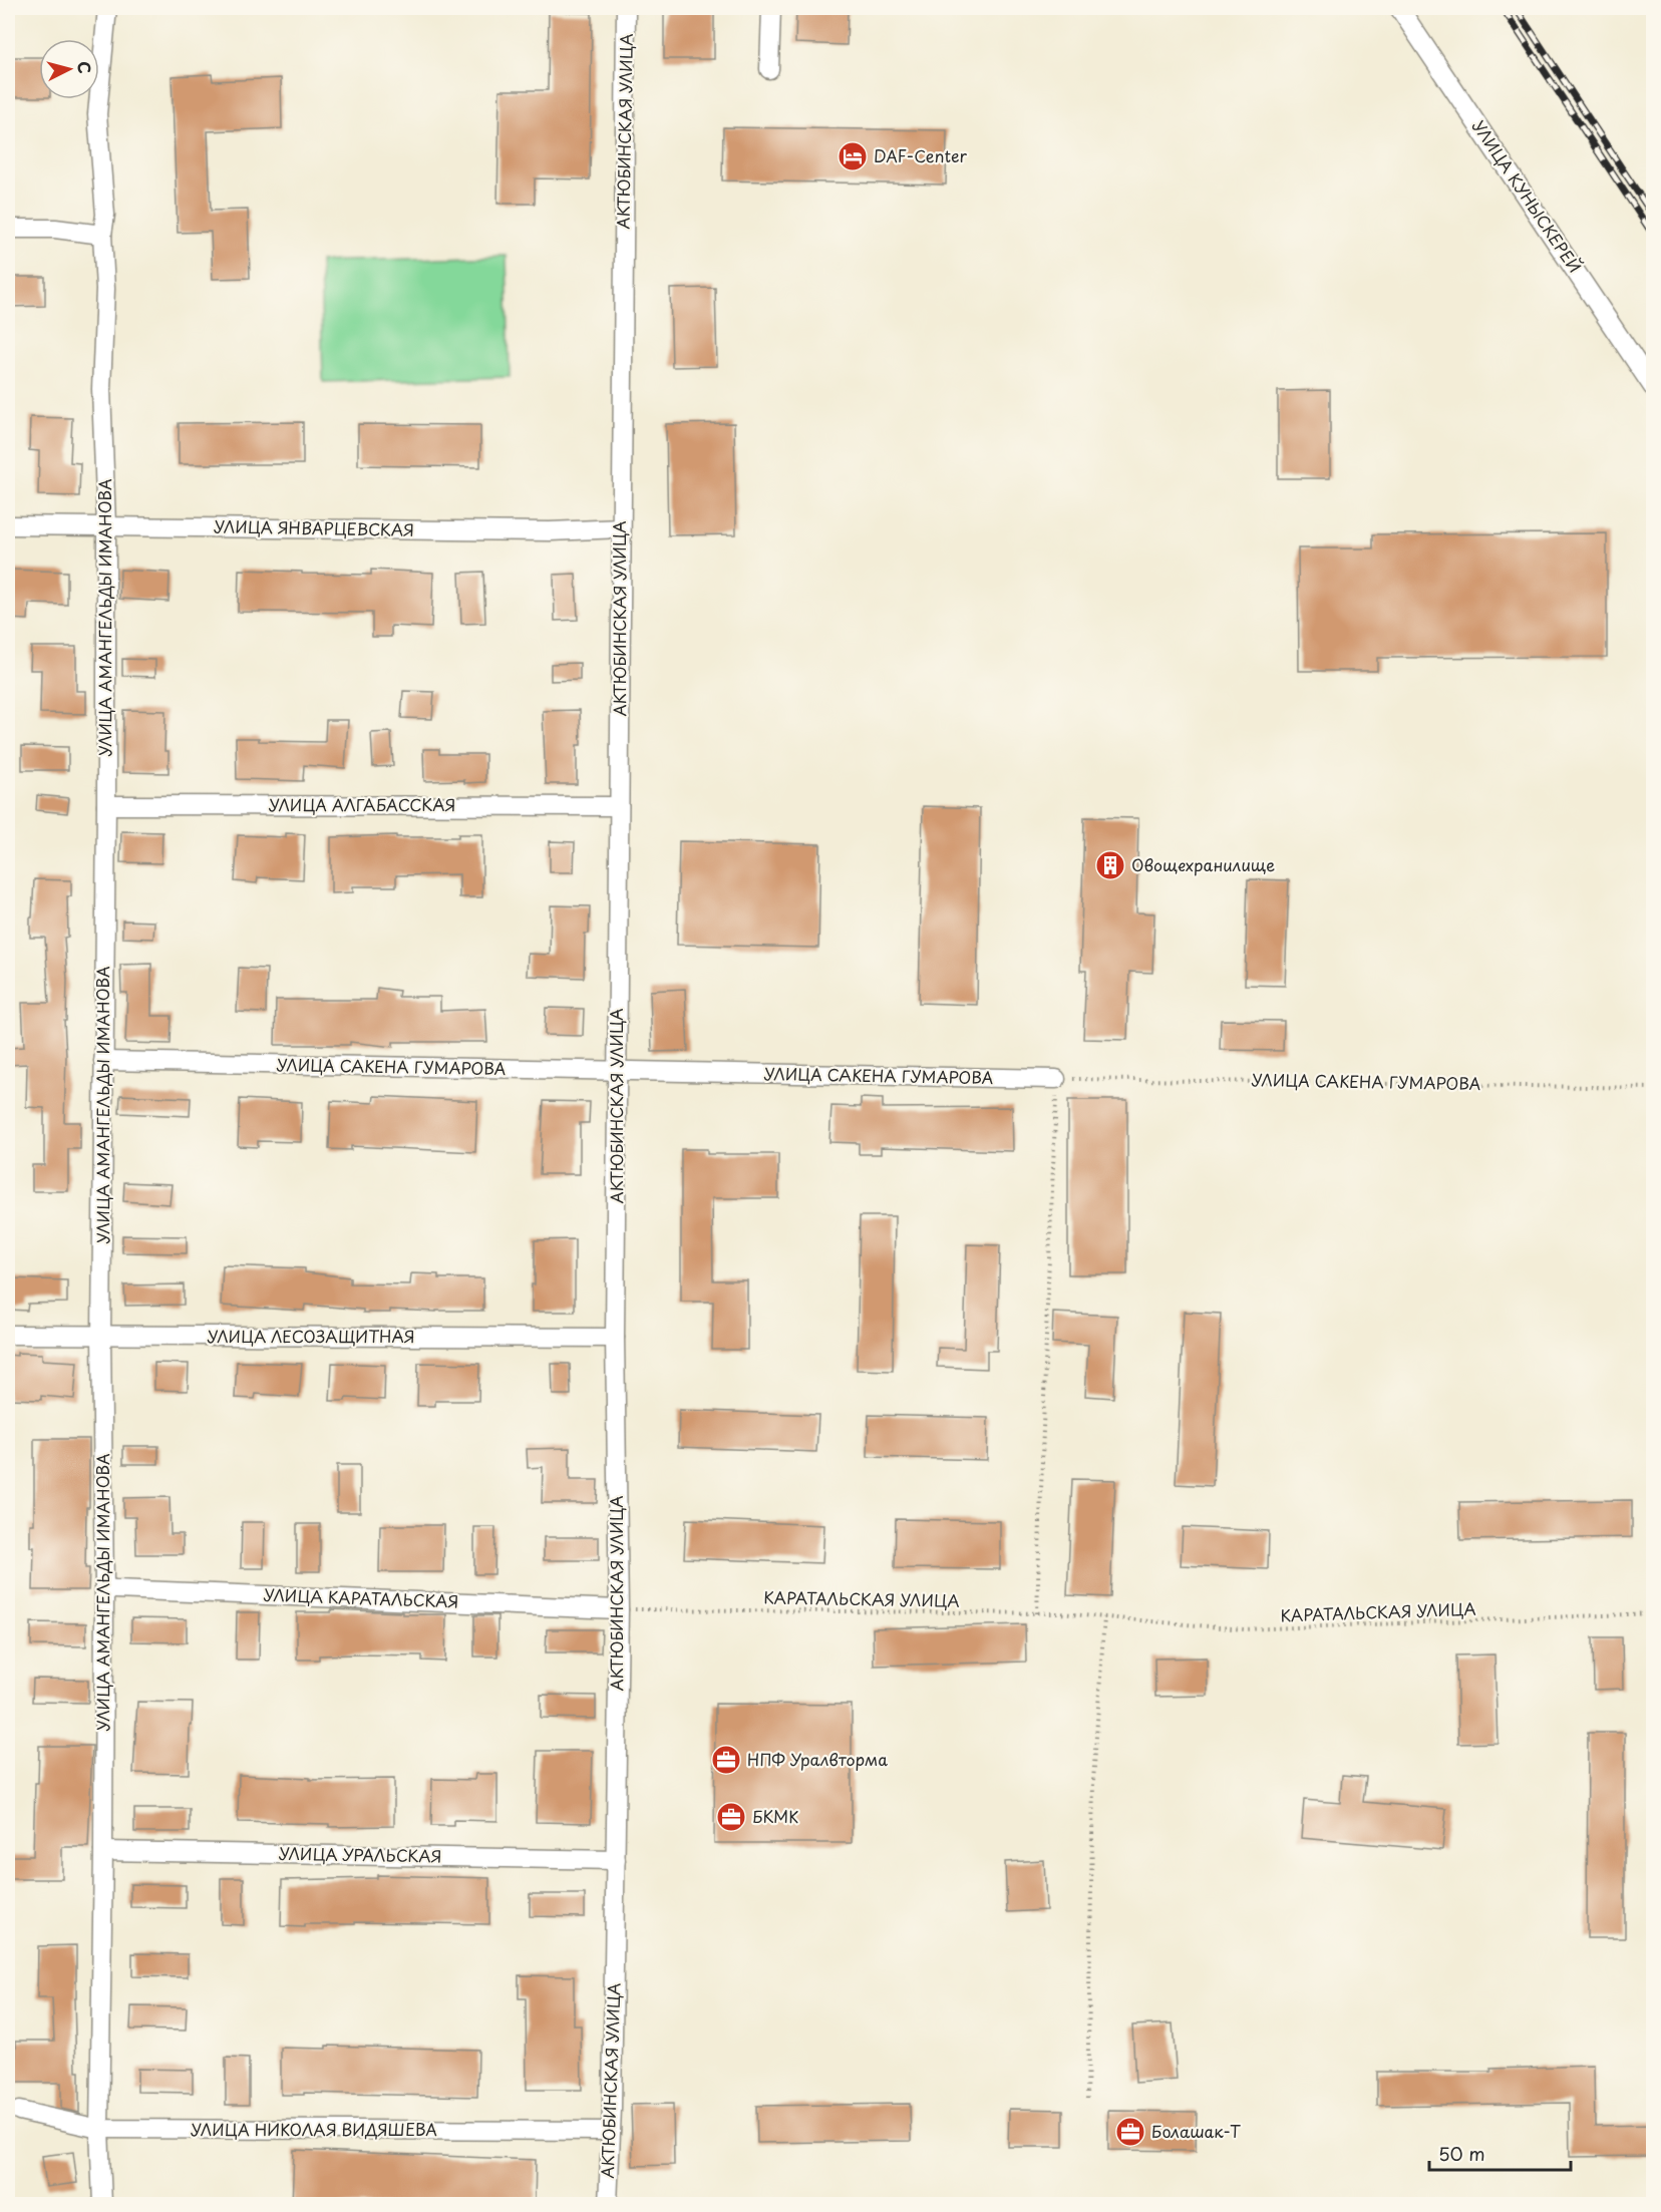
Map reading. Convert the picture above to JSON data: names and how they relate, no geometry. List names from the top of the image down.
{
  "streets": {
    "street": [
      "АКТЮБИНСКАЯ УЛИЦА",
      "УЛИЦА КУНЫСКЕРЕЙ",
      "УЛИЦА ЯНВАРЦЕВСКАЯ",
      "УЛИЦА АМАНГЕЛЬДЫ ИМАНОВА",
      "УЛИЦА АЛГАБАССКАЯ",
      "УЛИЦА САКЕНА ГУМАРОВА",
      "УЛИЦА ЛЕСОЗАЩИТНАЯ",
      "УЛИЦА КАРАТАЛЬСКАЯ",
      "УЛИЦА УРАЛЬСКАЯ",
      "УЛИЦА НИКОЛАЯ ВИДЯШЕВА"
    ],
    "path": ["КАРАТАЛЬСКАЯ УЛИЦА"]
  },
  "crossings": [
    ["АКТЮБИНСКАЯ УЛИЦА", "УЛИЦА ЯНВАРЦЕВСКАЯ"],
    ["АКТЮБИНСКАЯ УЛИЦА", "УЛИЦА АЛГАБАССКАЯ"],
    ["АКТЮБИНСКАЯ УЛИЦА", "УЛИЦА САКЕНА ГУМАРОВА"],
    ["АКТЮБИНСКАЯ УЛИЦА", "УЛИЦА ЛЕСОЗАЩИТНАЯ"],
    ["АКТЮБИНСКАЯ УЛИЦА", "УЛИЦА КАРАТАЛЬСКАЯ"],
    ["АКТЮБИНСКАЯ УЛИЦА", "КАРАТАЛЬСКАЯ УЛИЦА"],
    ["АКТЮБИНСКАЯ УЛИЦА", "УЛИЦА УРАЛЬСКАЯ"],
    ["АКТЮБИНСКАЯ УЛИЦА", "УЛИЦА НИКОЛАЯ ВИДЯШЕВА"],
    ["УЛИЦА ЯНВАРЦЕВСКАЯ", "УЛИЦА АМАНГЕЛЬДЫ ИМАНОВА"],
    ["УЛИЦА АМАНГЕЛЬДЫ ИМАНОВА", "УЛИЦА АЛГАБАССКАЯ"],
    ["УЛИЦА АМАНГЕЛЬДЫ ИМАНОВА", "УЛИЦА САКЕНА ГУМАРОВА"],
    ["УЛИЦА АМАНГЕЛЬДЫ ИМАНОВА", "УЛИЦА ЛЕСОЗАЩИТНАЯ"],
    ["УЛИЦА АМАНГЕЛЬДЫ ИМАНОВА", "УЛИЦА КАРАТАЛЬСКАЯ"],
    ["УЛИЦА АМАНГЕЛЬДЫ ИМАНОВА", "УЛИЦА УРАЛЬСКАЯ"],
    ["УЛИЦА АМАНГЕЛЬДЫ ИМАНОВА", "УЛИЦА НИКОЛАЯ ВИДЯШЕВА"],
    ["УЛИЦА КАРАТАЛЬСКАЯ", "КАРАТАЛЬСКАЯ УЛИЦА"]
  ],
  "places": {
    "hotel": ["DAF-Center"],
    "building": ["Овощехранилище"],
    "office": ["НПФ Уралвторма", "БКМК", "Болашак-Т"]
  },
  "scale_bar": "50 m",
  "north": "right"
}
